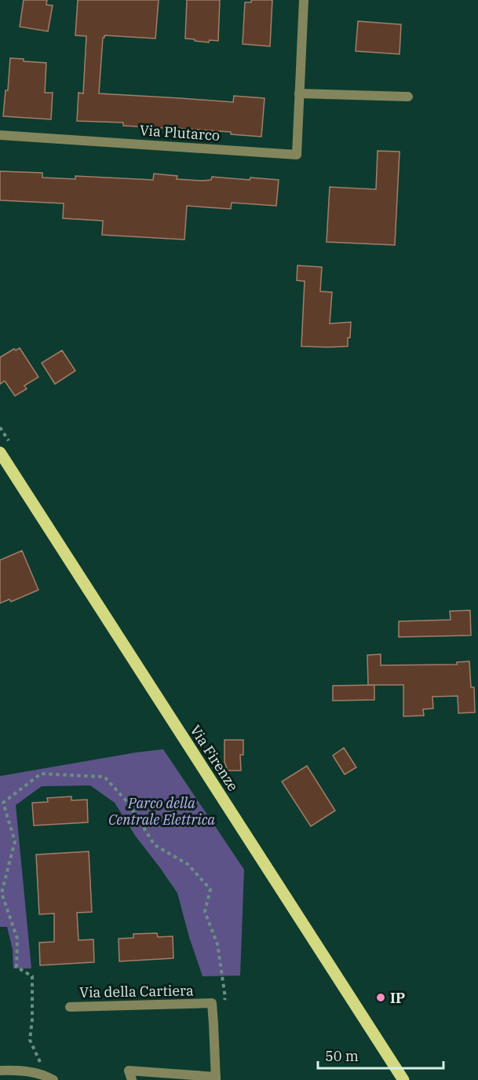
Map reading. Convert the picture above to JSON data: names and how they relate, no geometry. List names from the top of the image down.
{
  "streets": {
    "main road": ["Via Firenze"],
    "street": ["Via Plutarco", "Via della Cartiera"]
  },
  "parks": ["Parco della Centrale Elettrica"],
  "places": ["IP"],
  "scale_bar": "50 m"
}
